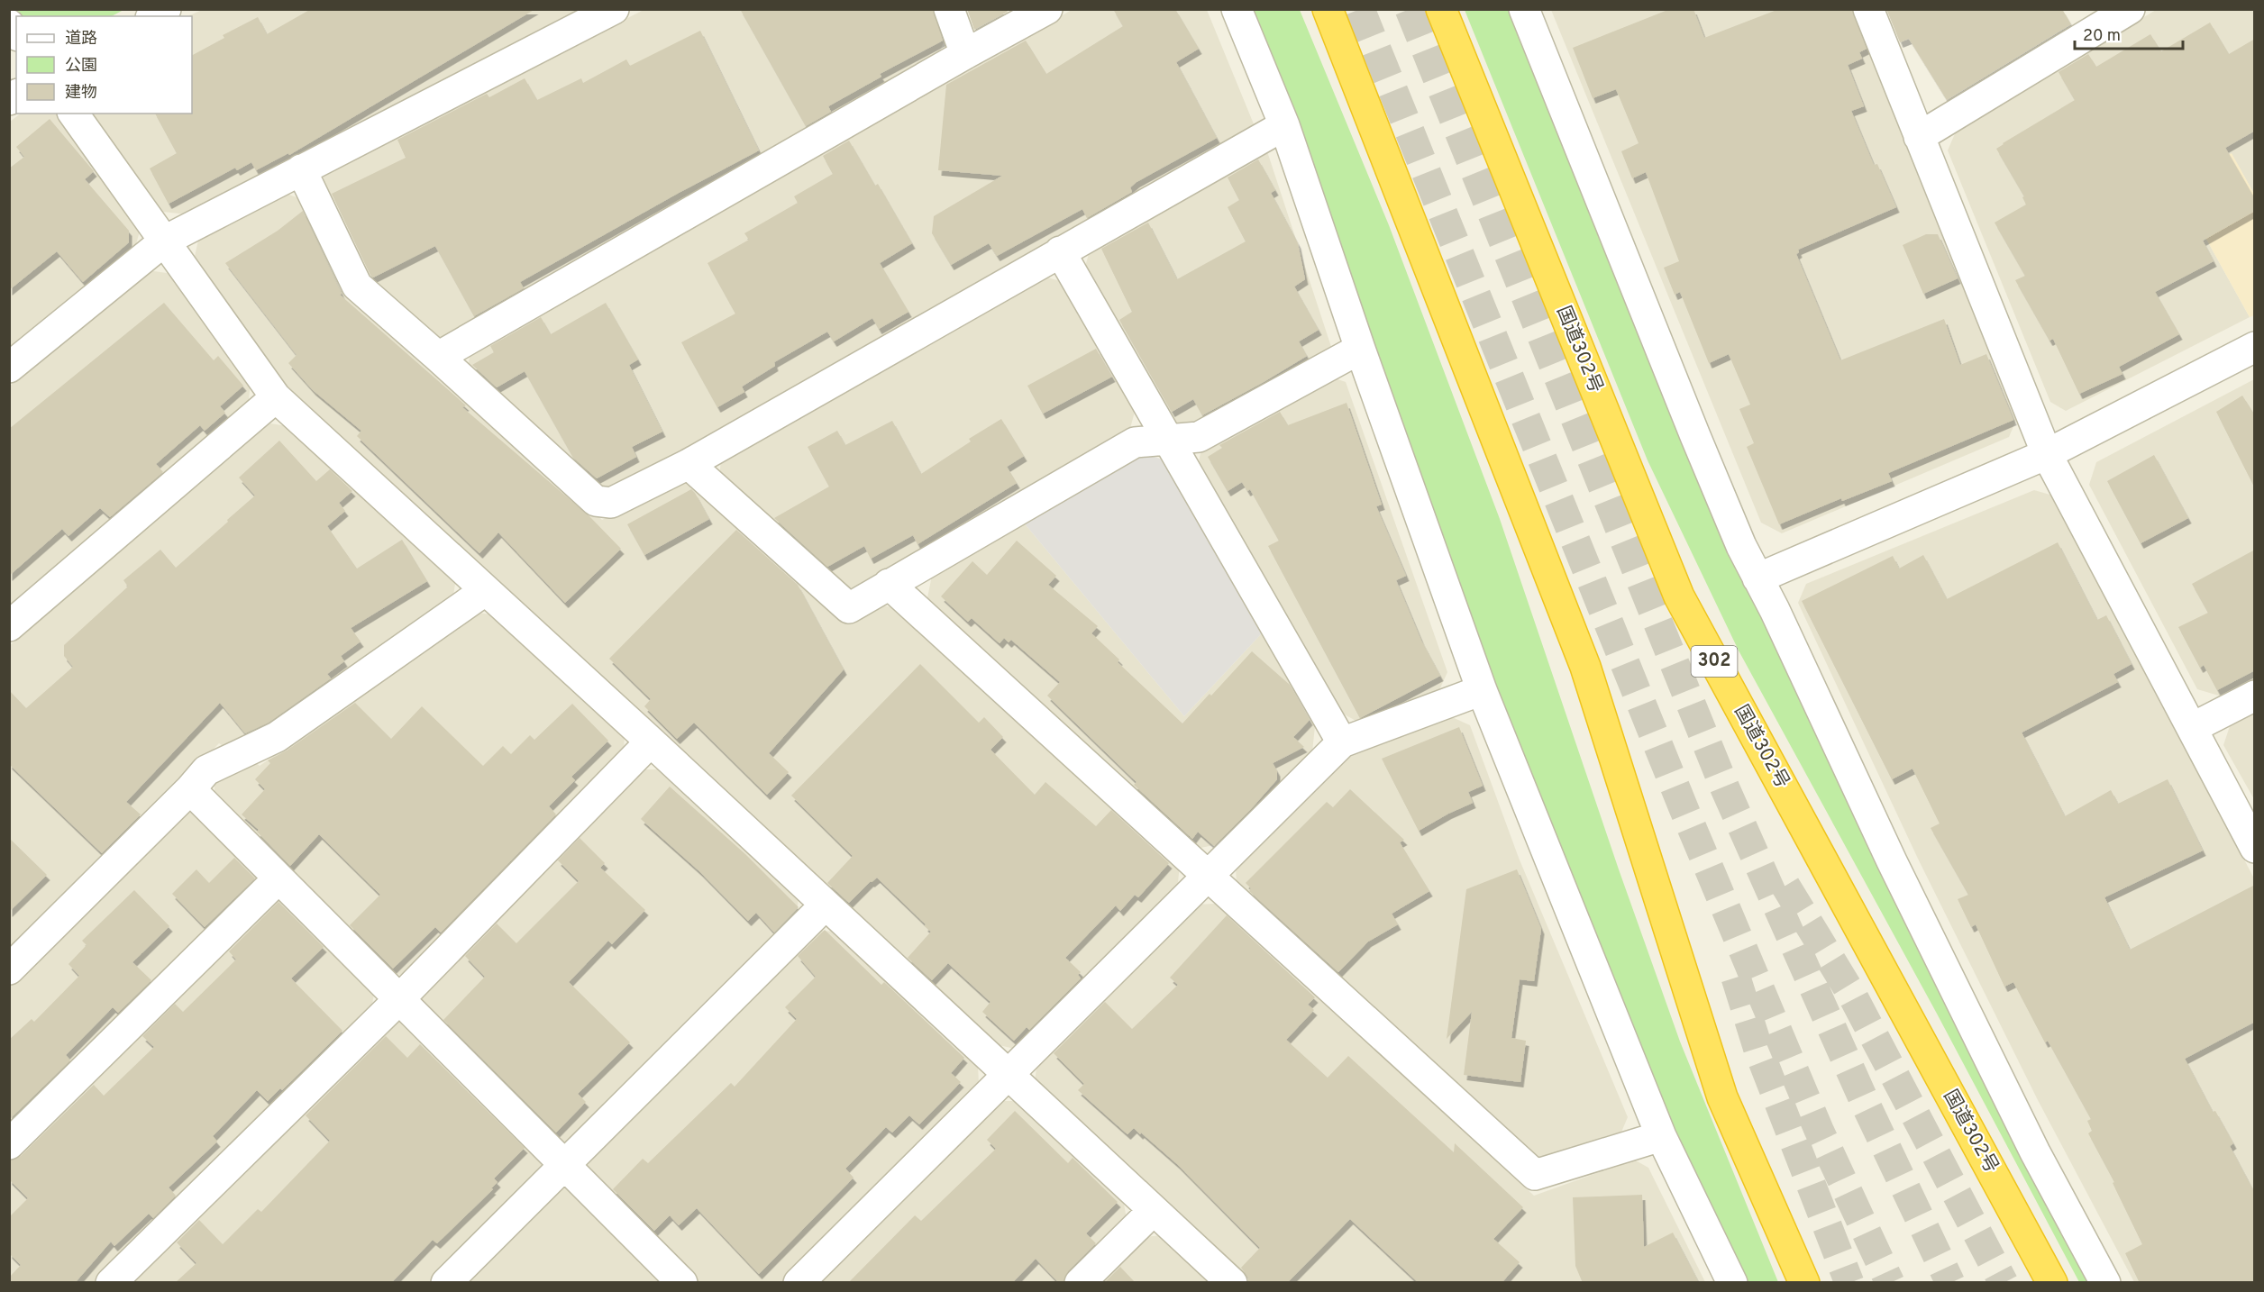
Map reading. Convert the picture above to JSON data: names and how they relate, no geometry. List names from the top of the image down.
{
  "streets": {
    "highway": ["国道302号", "302"]
  },
  "legend": ["道路", "公園", "建物"],
  "scale_bar": "20 m"
}
